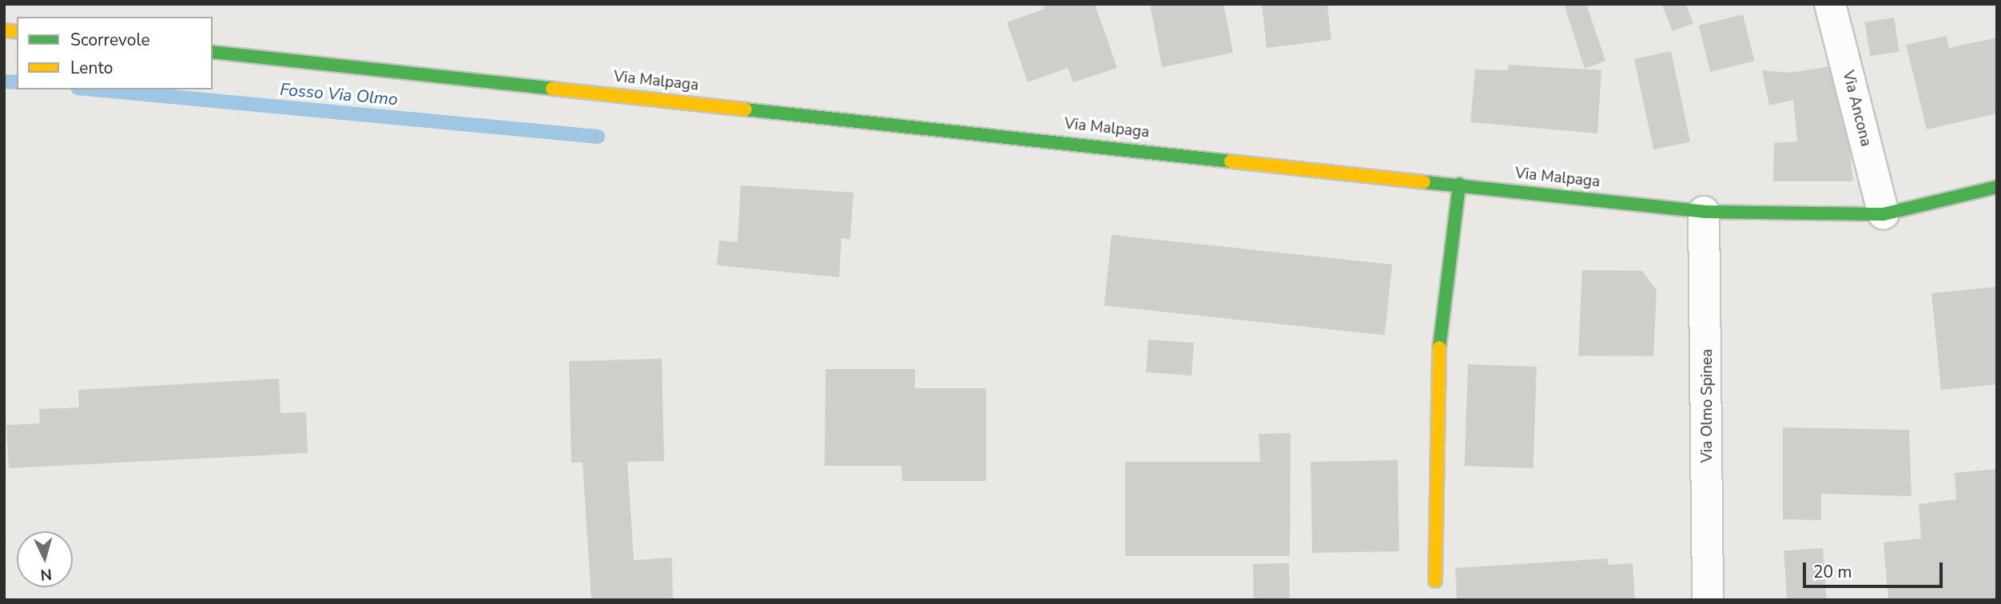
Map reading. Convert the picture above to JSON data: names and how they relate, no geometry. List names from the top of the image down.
{
  "streets": {
    "street": ["Via Malpaga", "Via Ancona", "Via Olmo Spinea"]
  },
  "crossings": [
    ["Via Malpaga", "Via Ancona"],
    ["Via Malpaga", "Via Olmo Spinea"]
  ],
  "water": ["Fosso Via Olmo"],
  "legend": ["Scorrevole", "Lento"],
  "scale_bar": "20 m",
  "north": "bottom"
}
